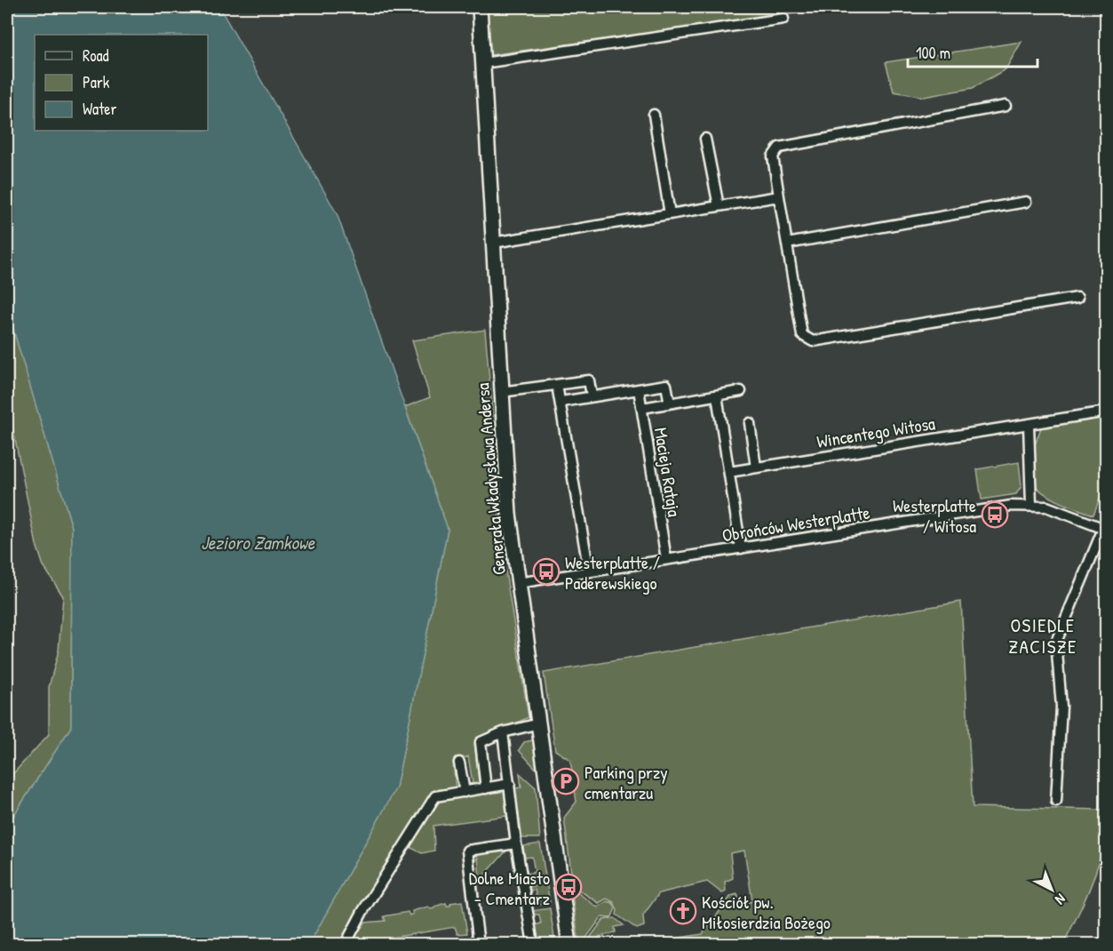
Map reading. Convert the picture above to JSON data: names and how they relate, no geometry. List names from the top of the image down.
{
  "streets": {
    "main road": ["Generała Władysława Andersa"],
    "street": ["Wincentego Witosa", "Macieja Rataja", "Obrońców Westerplatte"]
  },
  "crossings": [
    ["Macieja Rataja", "Obrońców Westerplatte"],
    ["Generała Władysława Andersa", "Obrońców Westerplatte"]
  ],
  "districts": ["OSIEDLE ZACISZE"],
  "water": ["Jezioro Zamkowe"],
  "places": {
    "bus stop": ["Westerplatte / Witosa", "Westerplatte / Paderewskiego", "Dolne Miasto - Cmentarz"],
    "parking": ["Parking przy cmentarzu"],
    "church": ["Kościół pw. Miłosierdzia Bożego"]
  },
  "legend": ["Road", "Park", "Water"],
  "scale_bar": "100 m",
  "north": "bottom right"
}
